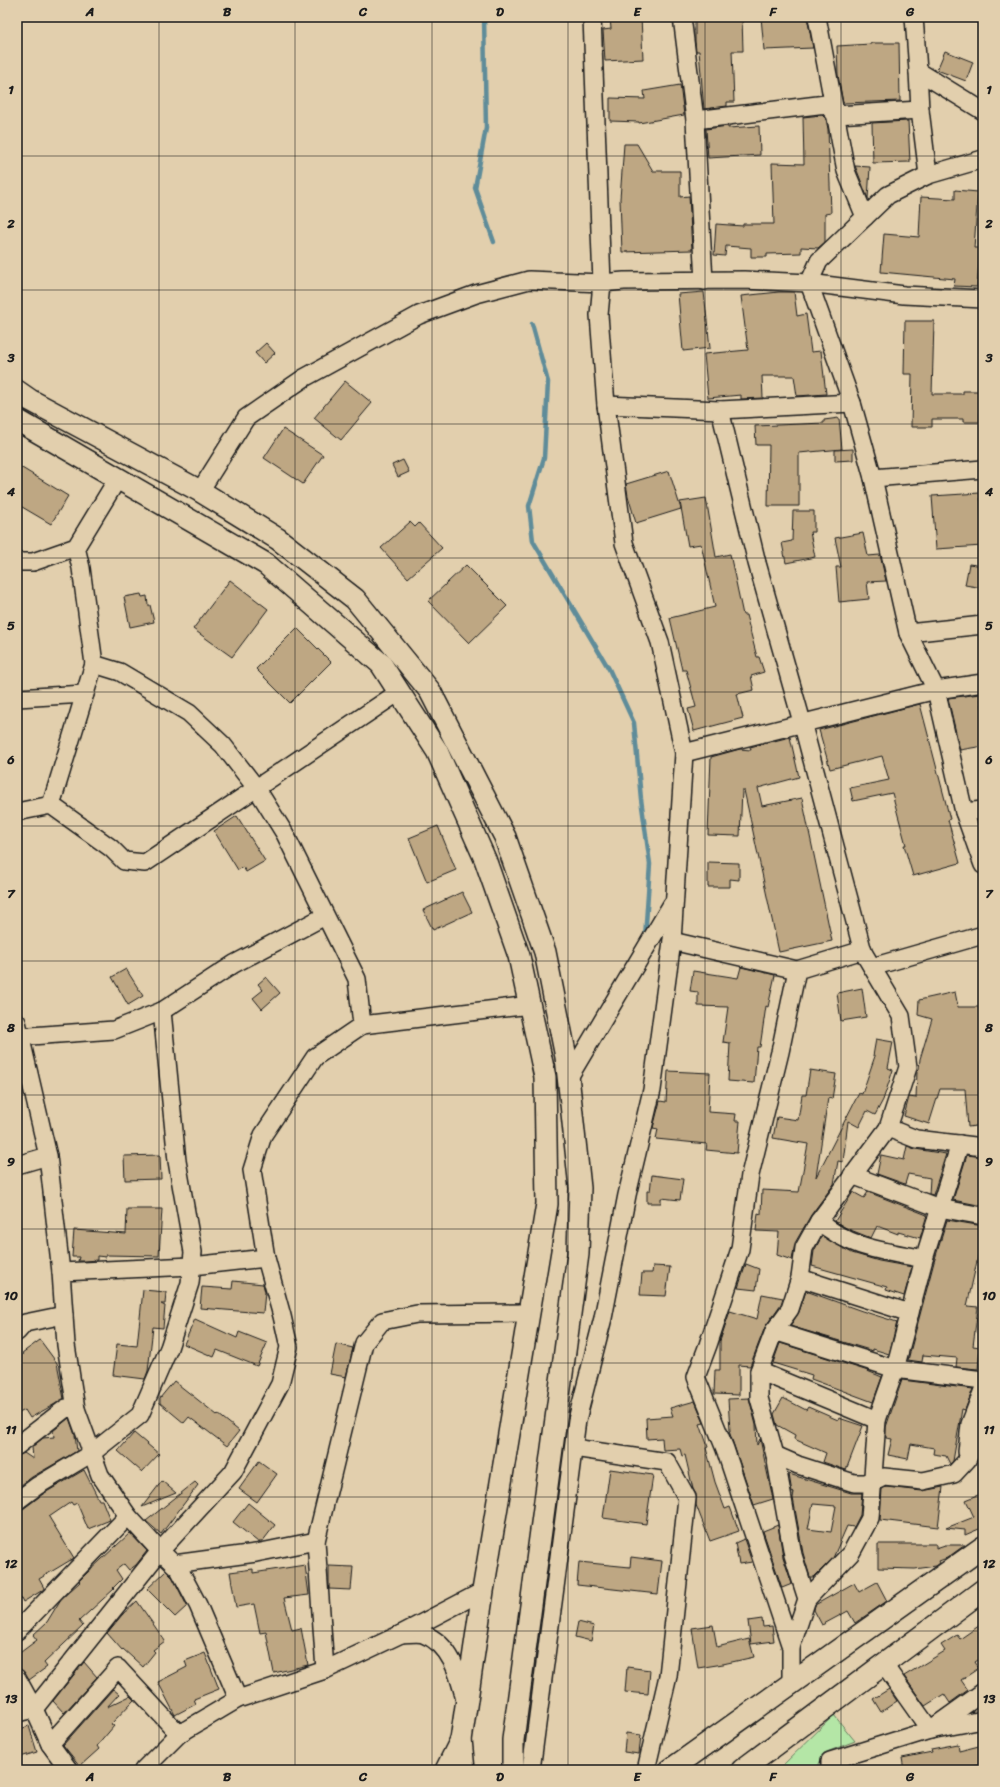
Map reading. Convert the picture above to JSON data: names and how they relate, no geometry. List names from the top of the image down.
{
  "grid": {
    "columns": [
      "A",
      "B",
      "C",
      "D",
      "E",
      "F",
      "G"
    ],
    "rows": [
      "1",
      "2",
      "3",
      "4",
      "5",
      "6",
      "7",
      "8",
      "9",
      "10",
      "11",
      "12",
      "13"
    ]
  }
}
